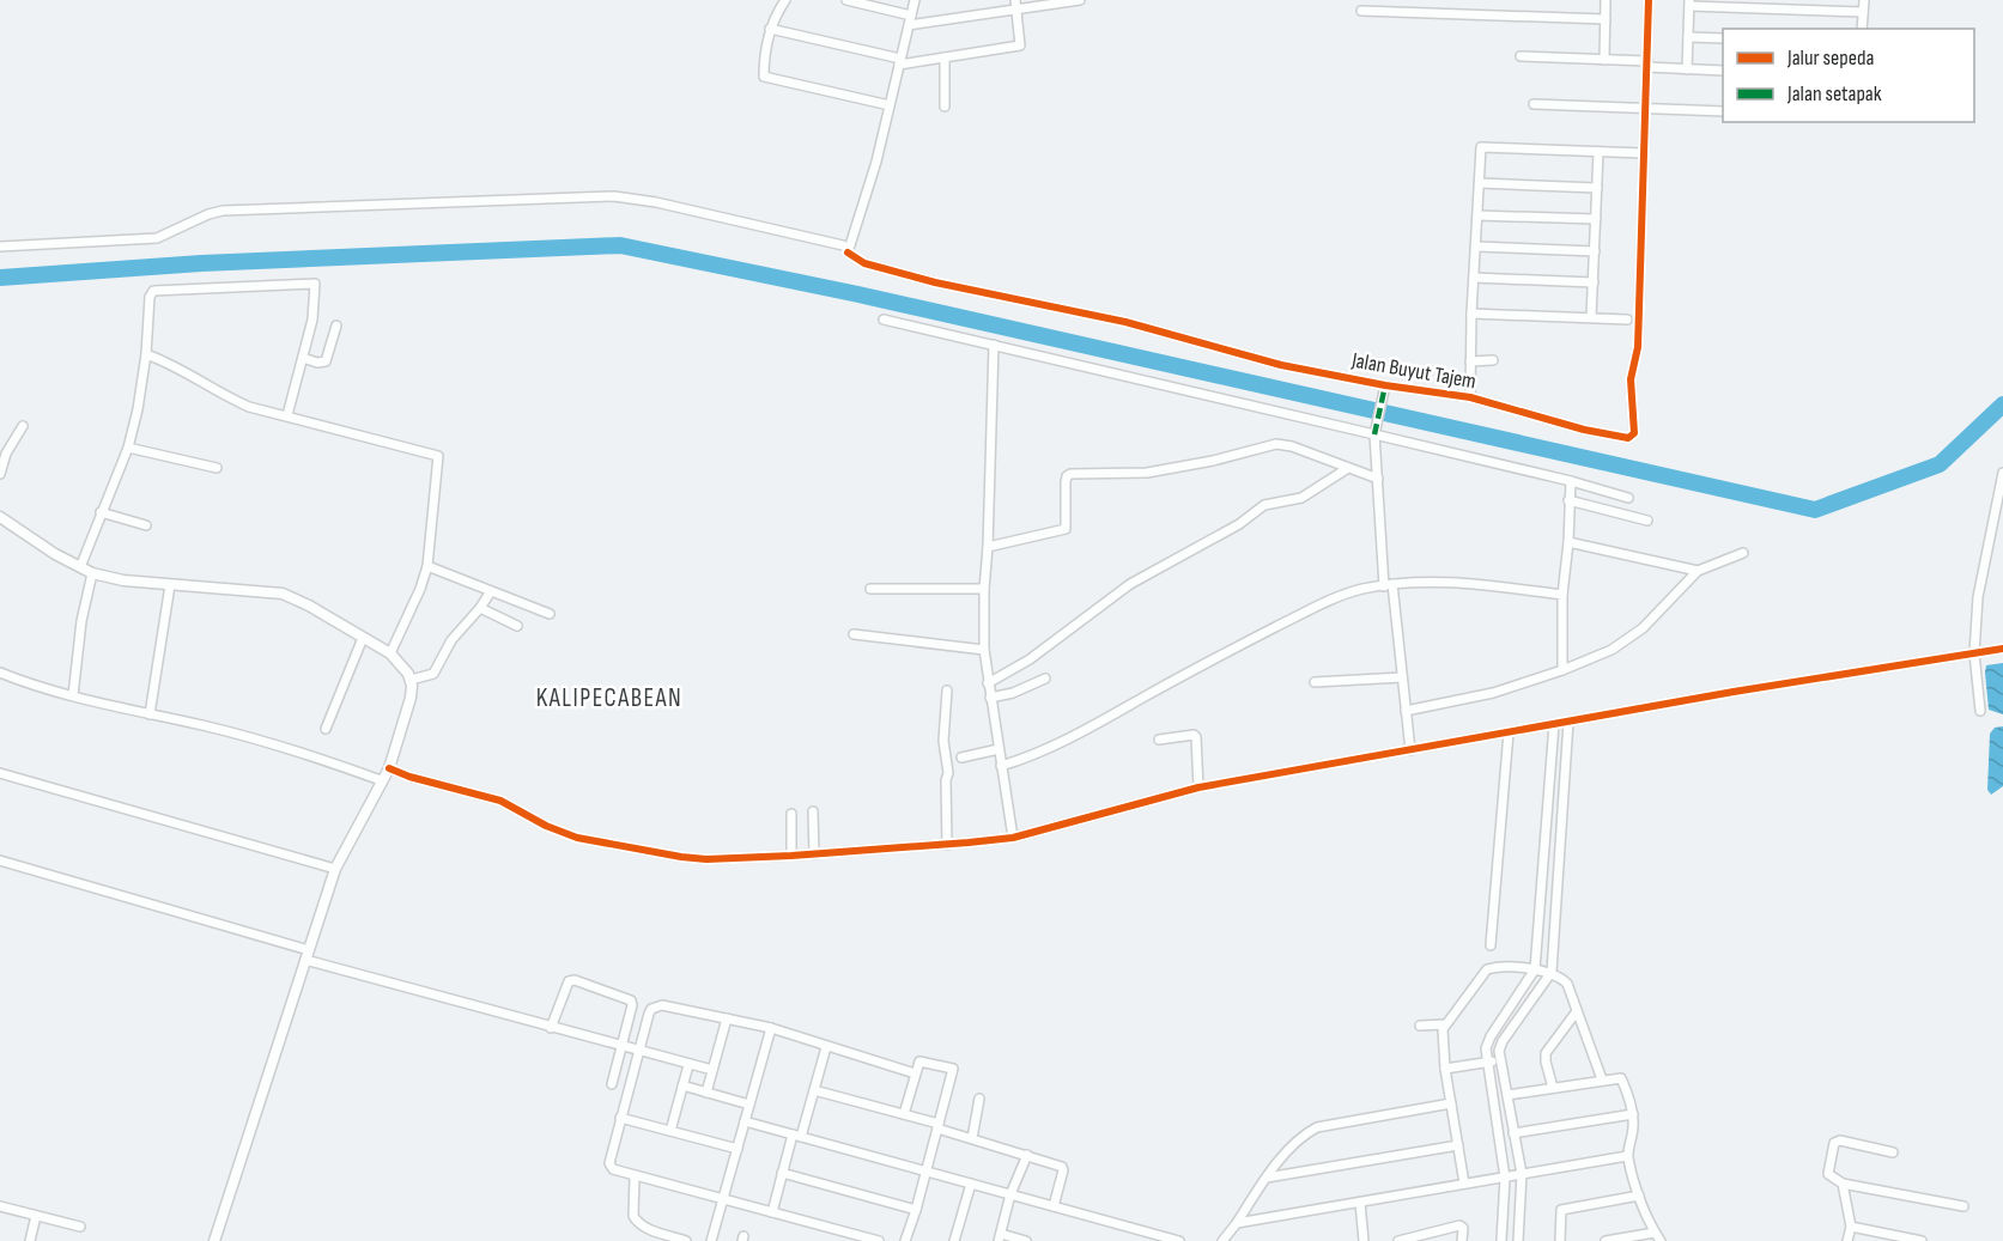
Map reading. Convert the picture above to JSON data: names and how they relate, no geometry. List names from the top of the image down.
{
  "streets": {
    "street": ["Jalan Buyut Tajem"]
  },
  "districts": ["KALIPECABEAN"],
  "legend": ["Jalur sepeda", "Jalan setapak"]
}
